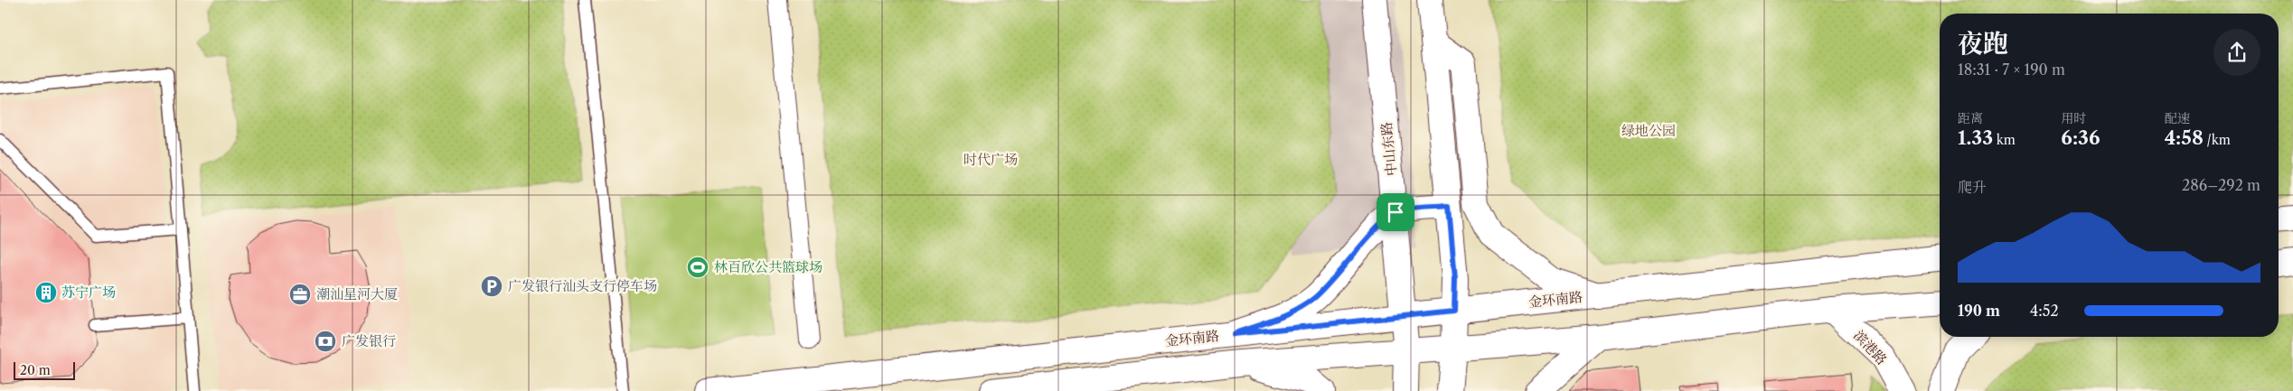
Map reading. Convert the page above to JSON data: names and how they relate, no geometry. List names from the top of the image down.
{
  "streets": {
    "main road": ["中山东路", "金环南路", "滨港路"]
  },
  "crossings": [
    ["中山东路", "金环南路"]
  ],
  "parks": ["绿地公园", "时代广场"],
  "places": {
    "sports": ["林百欣公共篮球场"],
    "parking": ["广发银行汕头支行停车场"],
    "building": ["苏宁广场"],
    "office": ["潮汕星河大厦"],
    "bank": ["广发银行"]
  },
  "scale_bar": "20 m",
  "page": {
    "heading": ["夜跑", "18:31 · 7 × 190 m"],
    "stats": [
      ["距离", "1.33 km"],
      ["用时", "6:36"],
      ["配速", "4:58 /km"]
    ],
    "chart": ["爬升", "286–292 m"],
    "list": [
      {
        "name": "190 m",
        "note": "4:52"
      }
    ],
    "scale": "20 m"
  }
}
